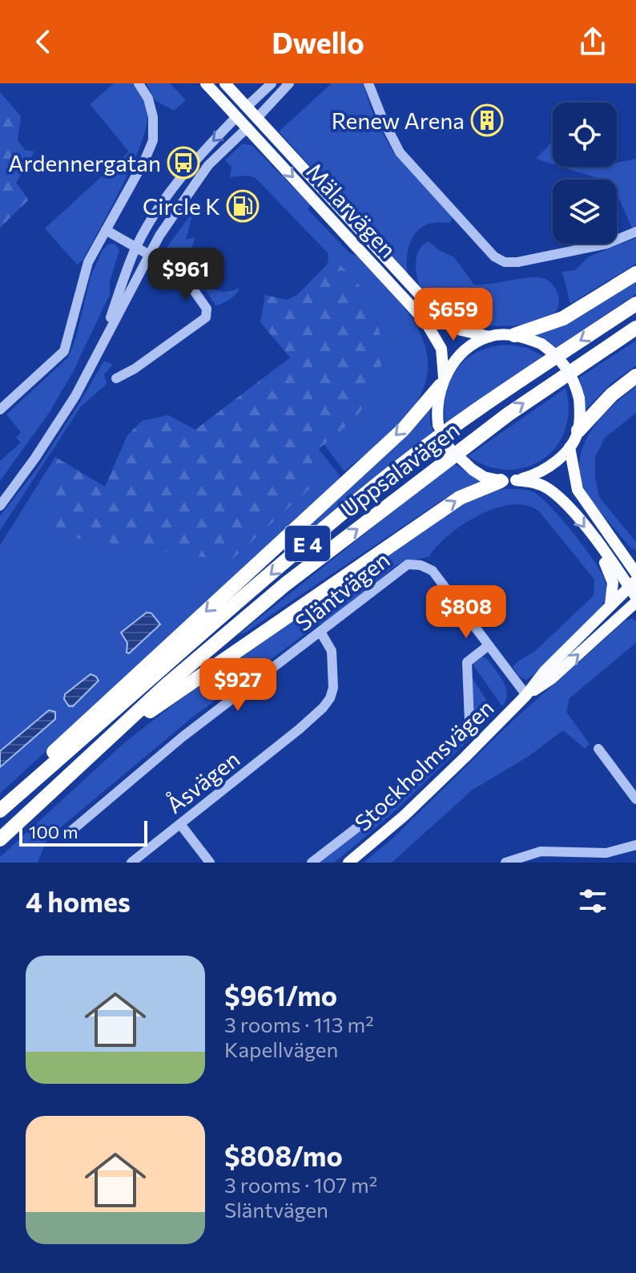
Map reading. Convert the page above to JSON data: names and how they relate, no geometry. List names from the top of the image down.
{
  "streets": {
    "highway": ["Uppsalavägen", "E 4"],
    "main road": ["Mälarvägen", "Stockholmsvägen"],
    "street": ["Släntvägen", "Åsvägen"]
  },
  "crossings": [
    ["Släntvägen", "Stockholmsvägen"],
    ["Släntvägen", "Åsvägen"]
  ],
  "places": {
    "building": ["Renew Arena"],
    "bus stop": ["Ardennergatan"],
    "fuel station": ["Circle K"]
  },
  "scale_bar": "100 m",
  "page": {
    "header": "Dwello",
    "price": [
      "$961",
      "$659",
      "$808",
      "$927"
    ],
    "scale": "100 m",
    "heading": "4 homes",
    "list": [
      {
        "name": "$961/mo",
        "note": "3 rooms · 113 m² · Kapellvägen"
      },
      {
        "name": "$808/mo",
        "note": "3 rooms · 107 m² · Släntvägen"
      }
    ]
  }
}
